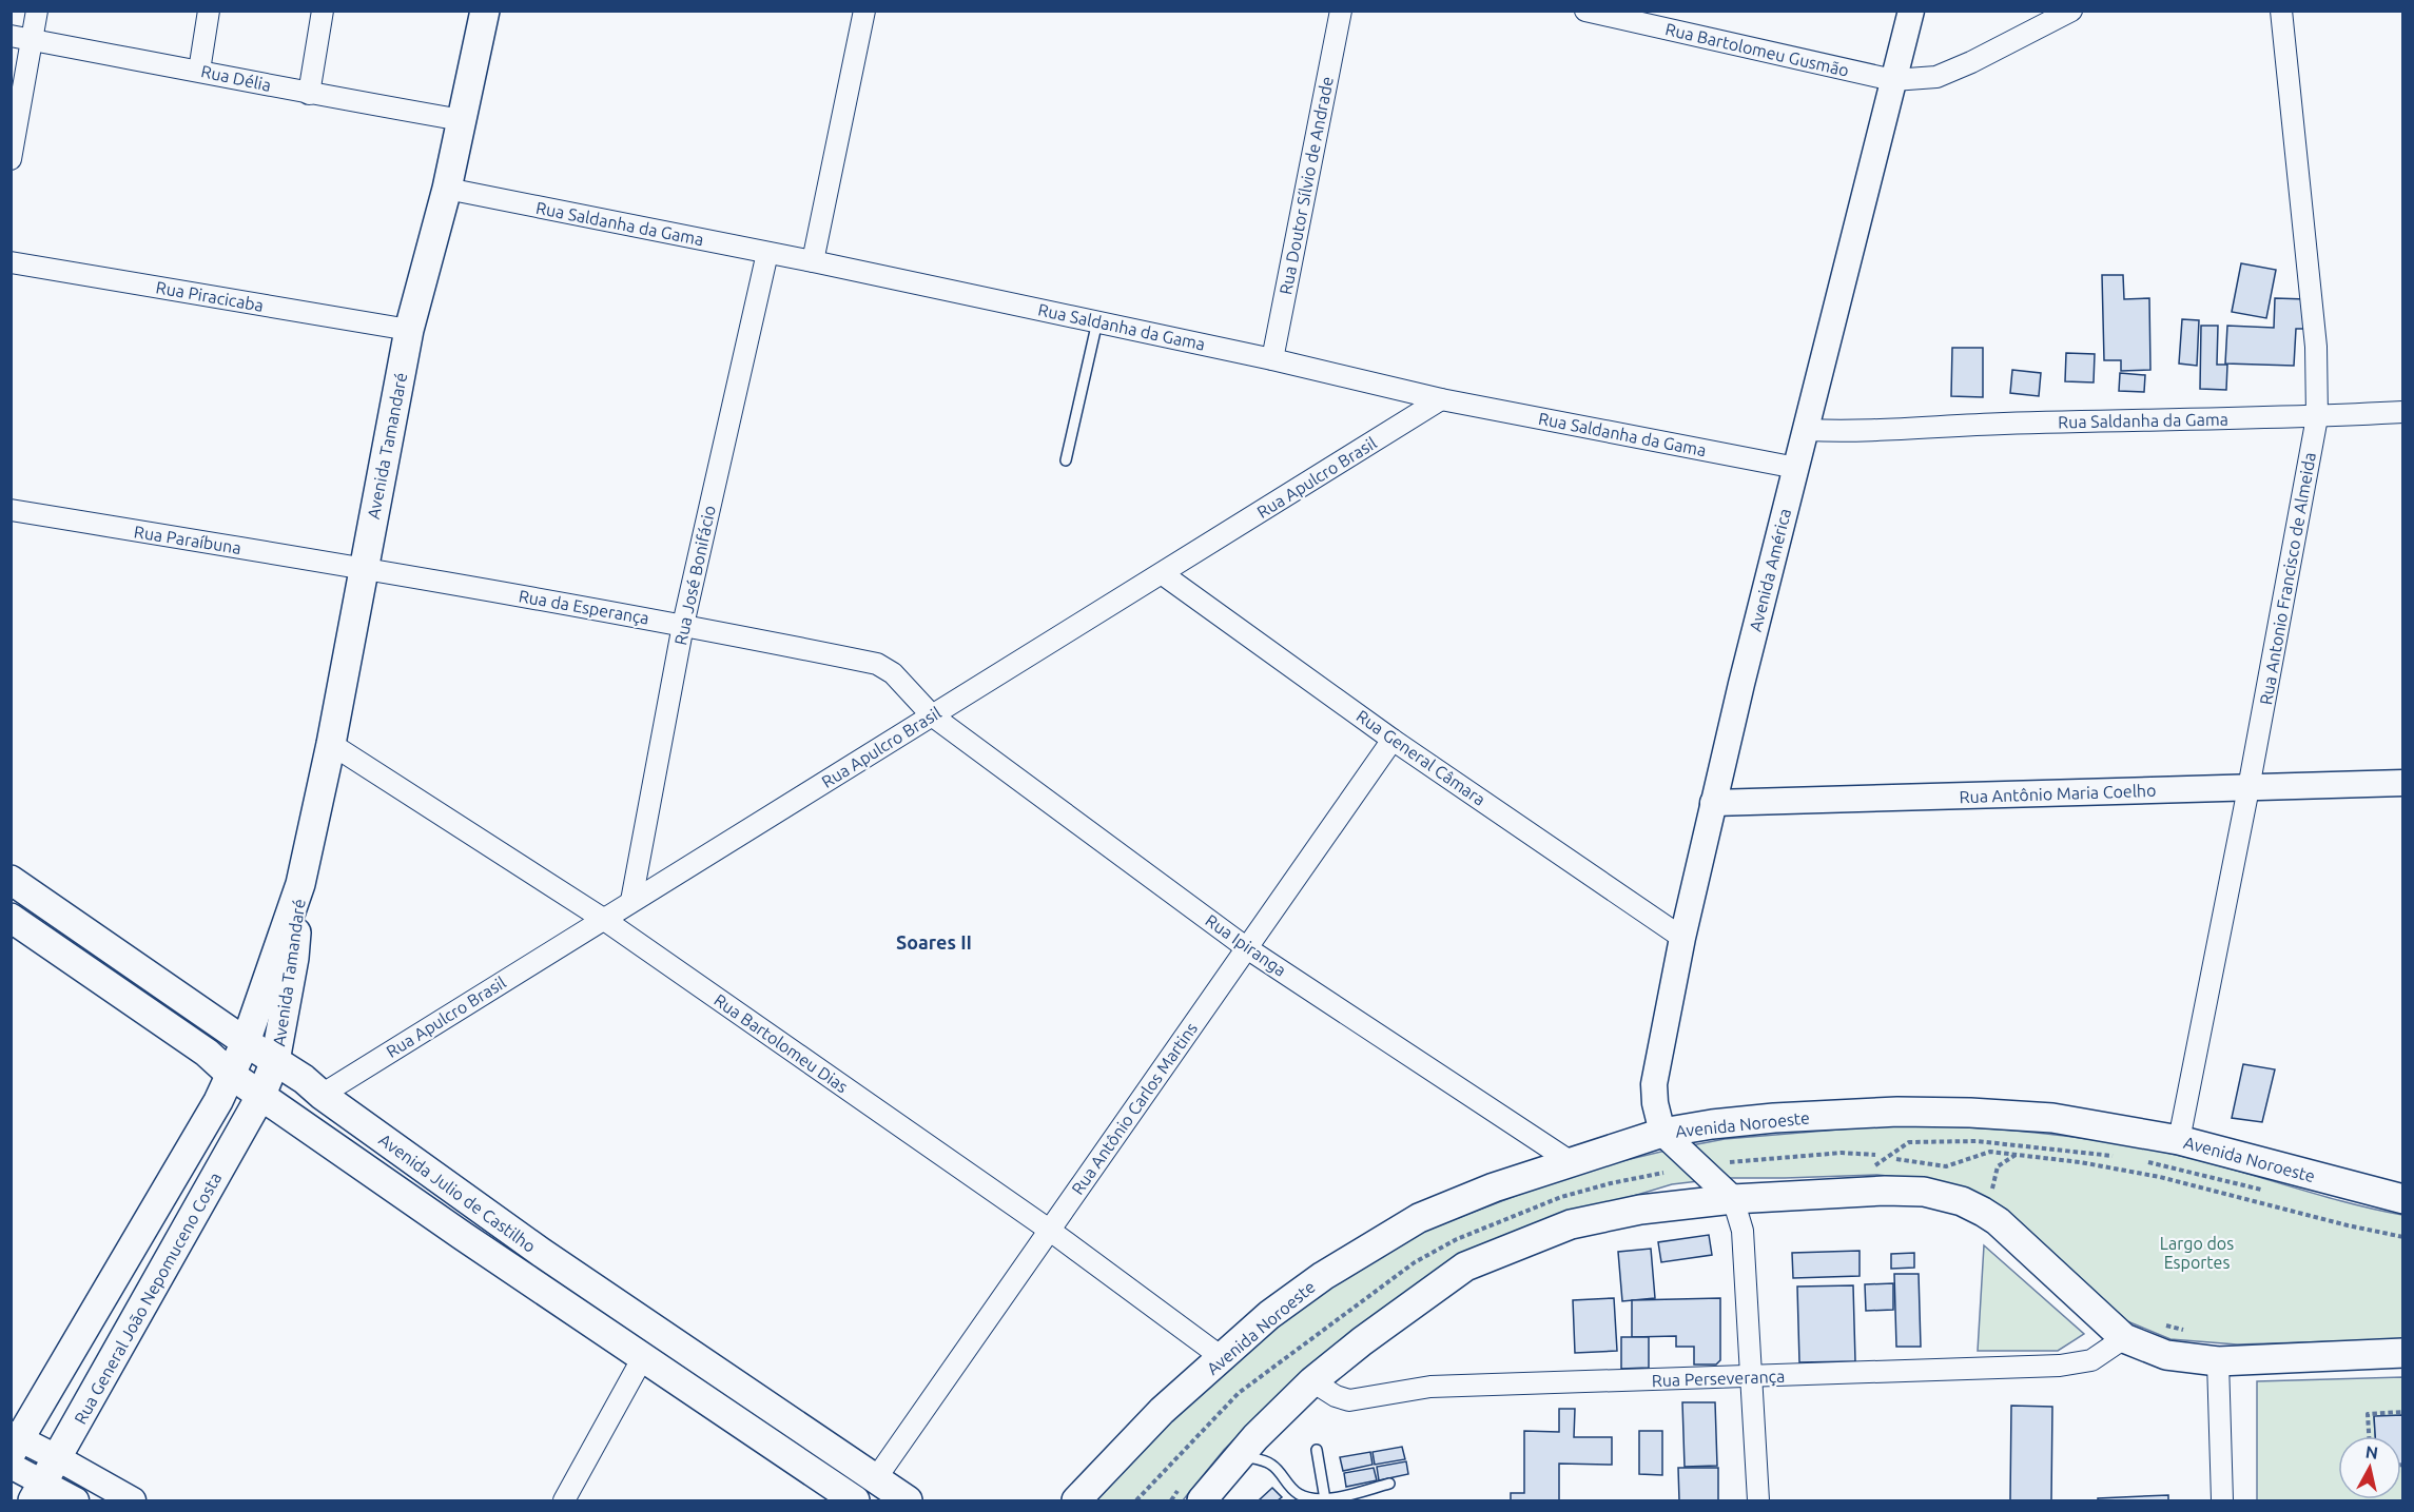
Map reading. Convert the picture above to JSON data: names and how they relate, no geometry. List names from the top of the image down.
{
  "streets": {
    "main road": [
      "Avenida Tamandaré",
      "Avenida Noroeste",
      "Avenida Julio de Castilho",
      "Rua General João Nepomuceno Costa"
    ],
    "street": [
      "Rua Bartolomeu Gusmão",
      "Rua Délia",
      "Rua Doutor Sílvio de Andrade",
      "Rua Saldanha da Gama",
      "Rua Piracicaba",
      "Rua Apulcro Brasil",
      "Rua Paraíbuna",
      "Avenida América",
      "Rua José Bonifácio",
      "Rua Antonio Francisco de Almeida",
      "Rua da Esperança",
      "Rua General Câmara",
      "Rua Antônio Maria Coelho",
      "Rua Ipiranga",
      "Rua Bartolomeu Dias",
      "Rua Antônio Carlos Martins",
      "Rua Perseverança"
    ]
  },
  "crossings": [
    ["Rua Bartolomeu Gusmão", "Avenida América"],
    ["Rua Délia", "Avenida Tamandaré"],
    ["Rua Doutor Sílvio de Andrade", "Rua Saldanha da Gama"],
    ["Rua Saldanha da Gama", "Avenida Tamandaré"],
    ["Rua Saldanha da Gama", "Rua Apulcro Brasil"],
    ["Rua Saldanha da Gama", "Avenida América"],
    ["Rua Saldanha da Gama", "Rua José Bonifácio"],
    ["Rua Saldanha da Gama", "Rua Antonio Francisco de Almeida"],
    ["Rua Piracicaba", "Avenida Tamandaré"],
    ["Avenida Tamandaré", "Rua Paraíbuna"],
    ["Avenida Tamandaré", "Rua da Esperança"],
    ["Avenida Tamandaré", "Rua Bartolomeu Dias"],
    ["Avenida Tamandaré", "Avenida Julio de Castilho"],
    ["Avenida Tamandaré", "Rua General João Nepomuceno Costa"],
    ["Rua Apulcro Brasil", "Rua José Bonifácio"],
    ["Rua Apulcro Brasil", "Rua da Esperança"],
    ["Rua Apulcro Brasil", "Rua General Câmara"],
    ["Rua Apulcro Brasil", "Rua Ipiranga"],
    ["Rua Apulcro Brasil", "Rua Bartolomeu Dias"],
    ["Rua Apulcro Brasil", "Avenida Julio de Castilho"],
    ["Rua Paraíbuna", "Rua da Esperança"],
    ["Avenida América", "Rua General Câmara"],
    ["Avenida América", "Rua Antônio Maria Coelho"],
    ["Avenida América", "Avenida Noroeste"],
    ["Rua José Bonifácio", "Rua da Esperança"],
    ["Rua Antonio Francisco de Almeida", "Rua Antônio Maria Coelho"],
    ["Rua Antonio Francisco de Almeida", "Avenida Noroeste"],
    ["Rua da Esperança", "Rua Ipiranga"],
    ["Rua General Câmara", "Rua Antônio Carlos Martins"],
    ["Rua Ipiranga", "Rua Antônio Carlos Martins"],
    ["Rua Ipiranga", "Avenida Noroeste"],
    ["Rua Bartolomeu Dias", "Rua Antônio Carlos Martins"],
    ["Rua Bartolomeu Dias", "Avenida Noroeste"],
    ["Rua Antônio Carlos Martins", "Avenida Julio de Castilho"],
    ["Avenida Julio de Castilho", "Rua General João Nepomuceno Costa"]
  ],
  "districts": ["Soares II"],
  "parks": ["Largo dos Esportes"],
  "north": "top"
}
